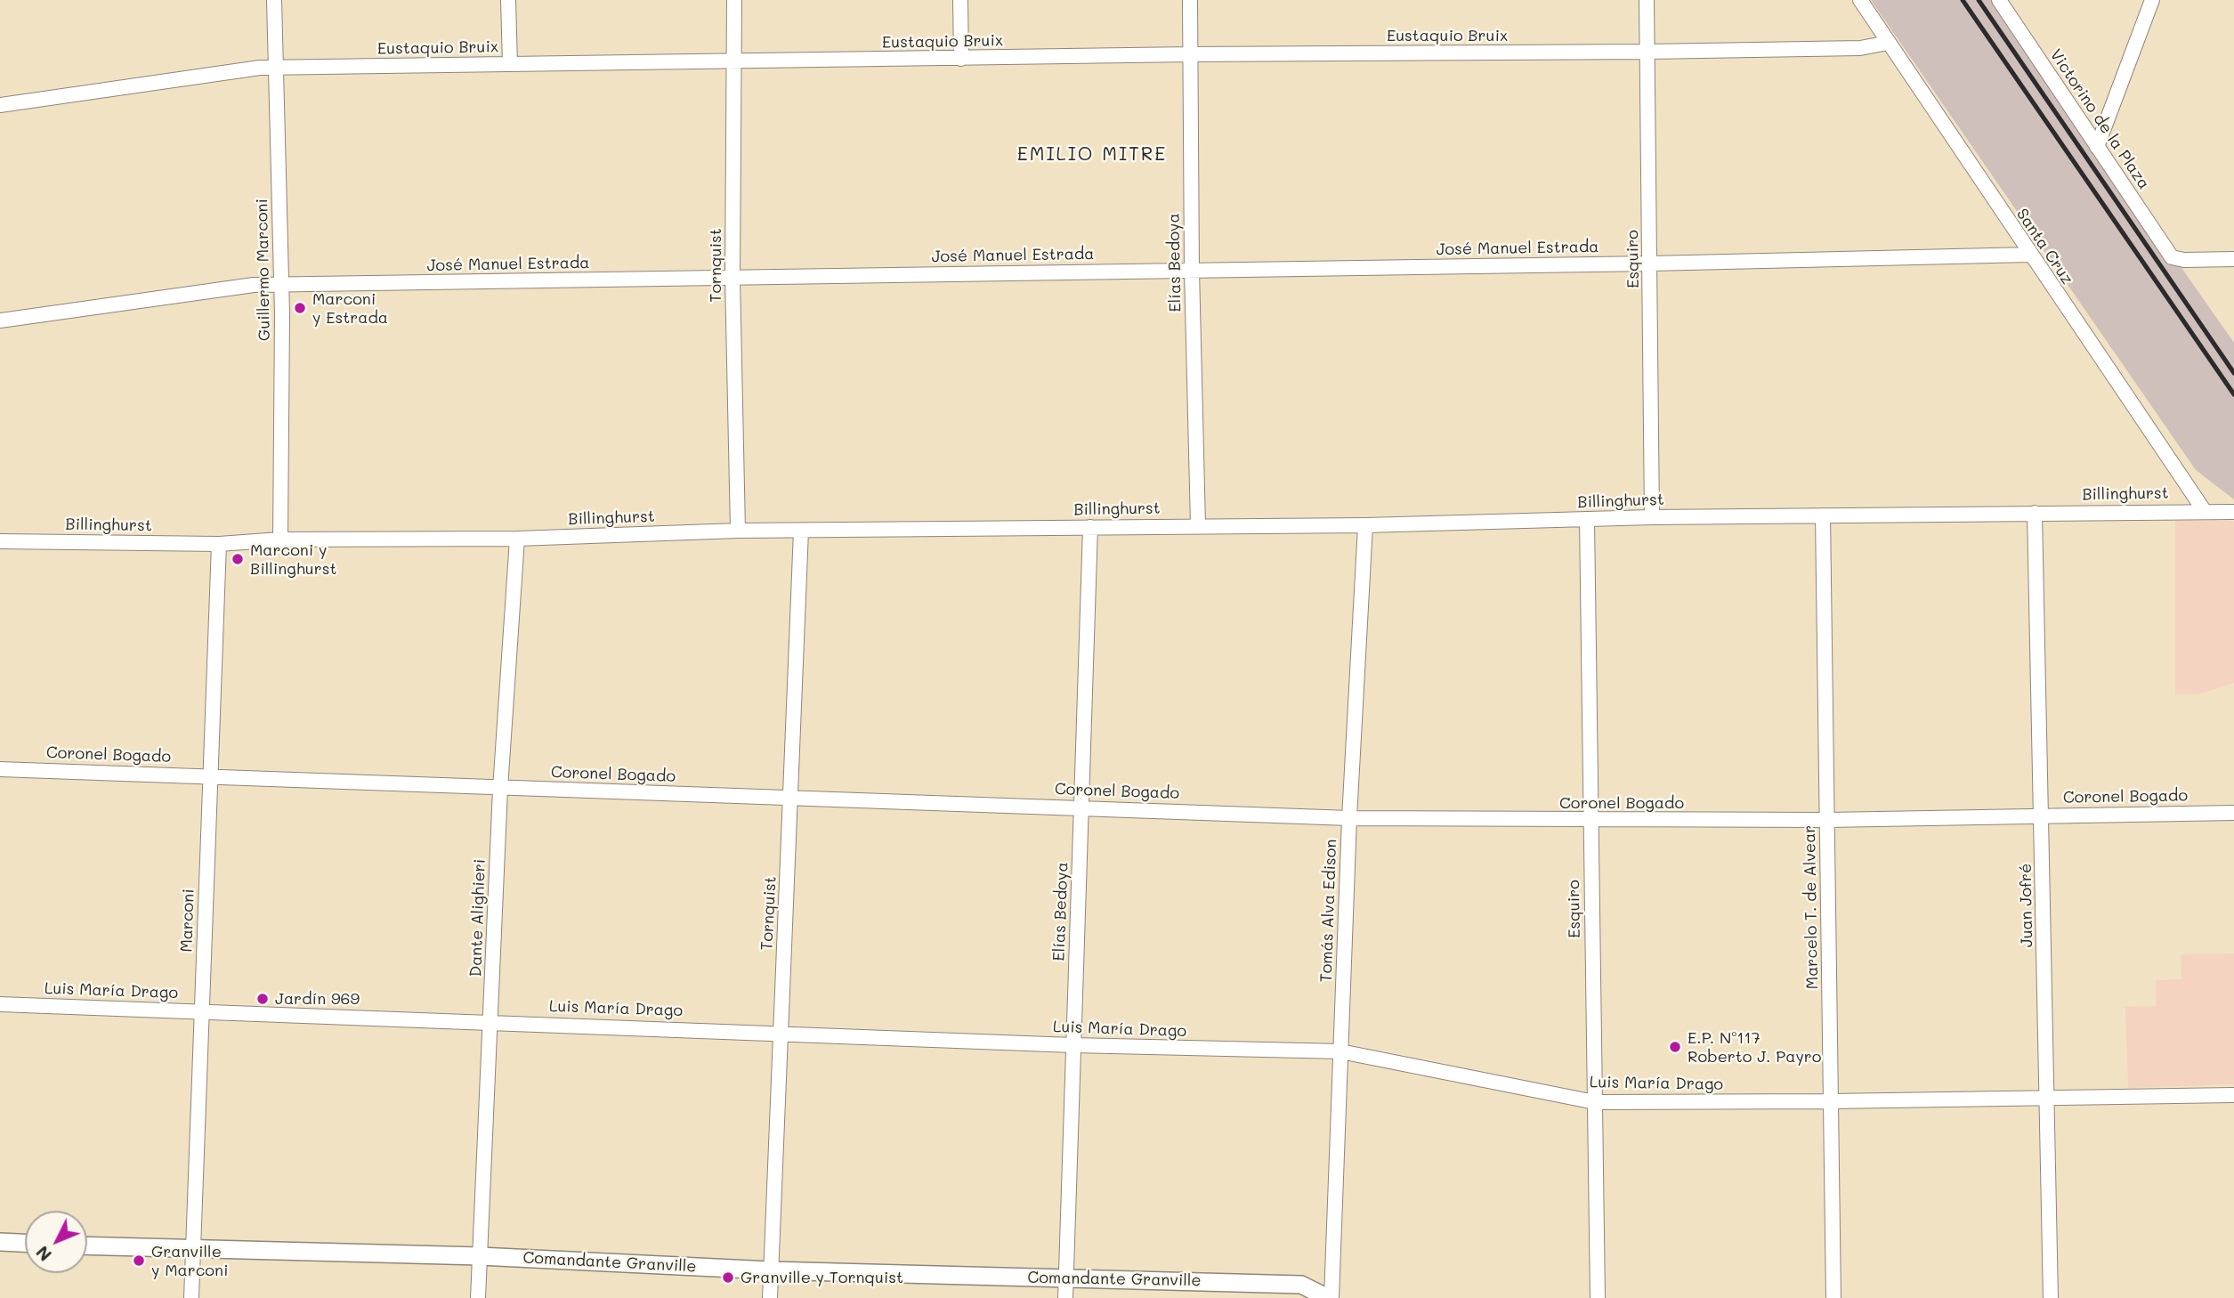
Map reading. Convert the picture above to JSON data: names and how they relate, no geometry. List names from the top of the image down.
{
  "streets": {
    "street": [
      "Eustaquio Bruix",
      "Victorino de la Plaza",
      "Santa Cruz",
      "José Manuel Estrada",
      "Esquiro",
      "Elías Bedoya",
      "Tornquist",
      "Guillermo Marconi",
      "Billinghurst",
      "Coronel Bogado",
      "Juan Jofré",
      "Marcelo T. de Alvear",
      "Tomás Alva Edison",
      "Dante Alighieri",
      "Marconi",
      "Luis María Drago",
      "Comandante Granville"
    ]
  },
  "crossings": [
    ["Eustaquio Bruix", "Santa Cruz"],
    ["Eustaquio Bruix", "Esquiro"],
    ["Eustaquio Bruix", "Elías Bedoya"],
    ["Eustaquio Bruix", "Tornquist"],
    ["Eustaquio Bruix", "Guillermo Marconi"],
    ["Santa Cruz", "José Manuel Estrada"],
    ["Santa Cruz", "Billinghurst"],
    ["José Manuel Estrada", "Esquiro"],
    ["José Manuel Estrada", "Elías Bedoya"],
    ["José Manuel Estrada", "Tornquist"],
    ["José Manuel Estrada", "Guillermo Marconi"],
    ["Esquiro", "Billinghurst"],
    ["Esquiro", "Coronel Bogado"],
    ["Esquiro", "Luis María Drago"],
    ["Elías Bedoya", "Billinghurst"],
    ["Elías Bedoya", "Coronel Bogado"],
    ["Elías Bedoya", "Luis María Drago"],
    ["Elías Bedoya", "Comandante Granville"],
    ["Tornquist", "Billinghurst"],
    ["Tornquist", "Coronel Bogado"],
    ["Tornquist", "Luis María Drago"],
    ["Tornquist", "Comandante Granville"],
    ["Guillermo Marconi", "Billinghurst"],
    ["Billinghurst", "Juan Jofré"],
    ["Billinghurst", "Marcelo T. de Alvear"],
    ["Billinghurst", "Tomás Alva Edison"],
    ["Billinghurst", "Dante Alighieri"],
    ["Billinghurst", "Marconi"],
    ["Coronel Bogado", "Juan Jofré"],
    ["Coronel Bogado", "Marcelo T. de Alvear"],
    ["Coronel Bogado", "Tomás Alva Edison"],
    ["Coronel Bogado", "Dante Alighieri"],
    ["Coronel Bogado", "Marconi"],
    ["Juan Jofré", "Luis María Drago"],
    ["Marcelo T. de Alvear", "Luis María Drago"],
    ["Tomás Alva Edison", "Luis María Drago"],
    ["Tomás Alva Edison", "Comandante Granville"],
    ["Dante Alighieri", "Luis María Drago"],
    ["Dante Alighieri", "Comandante Granville"],
    ["Marconi", "Luis María Drago"],
    ["Marconi", "Comandante Granville"]
  ],
  "districts": ["EMILIO MITRE"],
  "places": [
    "Marconi y Estrada",
    "Marconi y Billinghurst",
    "Jardín 969",
    "E.P. Nº117 Roberto J. Payro",
    "Granville y Marconi",
    "Granville y Tornquist"
  ],
  "north": "bottom left"
}
